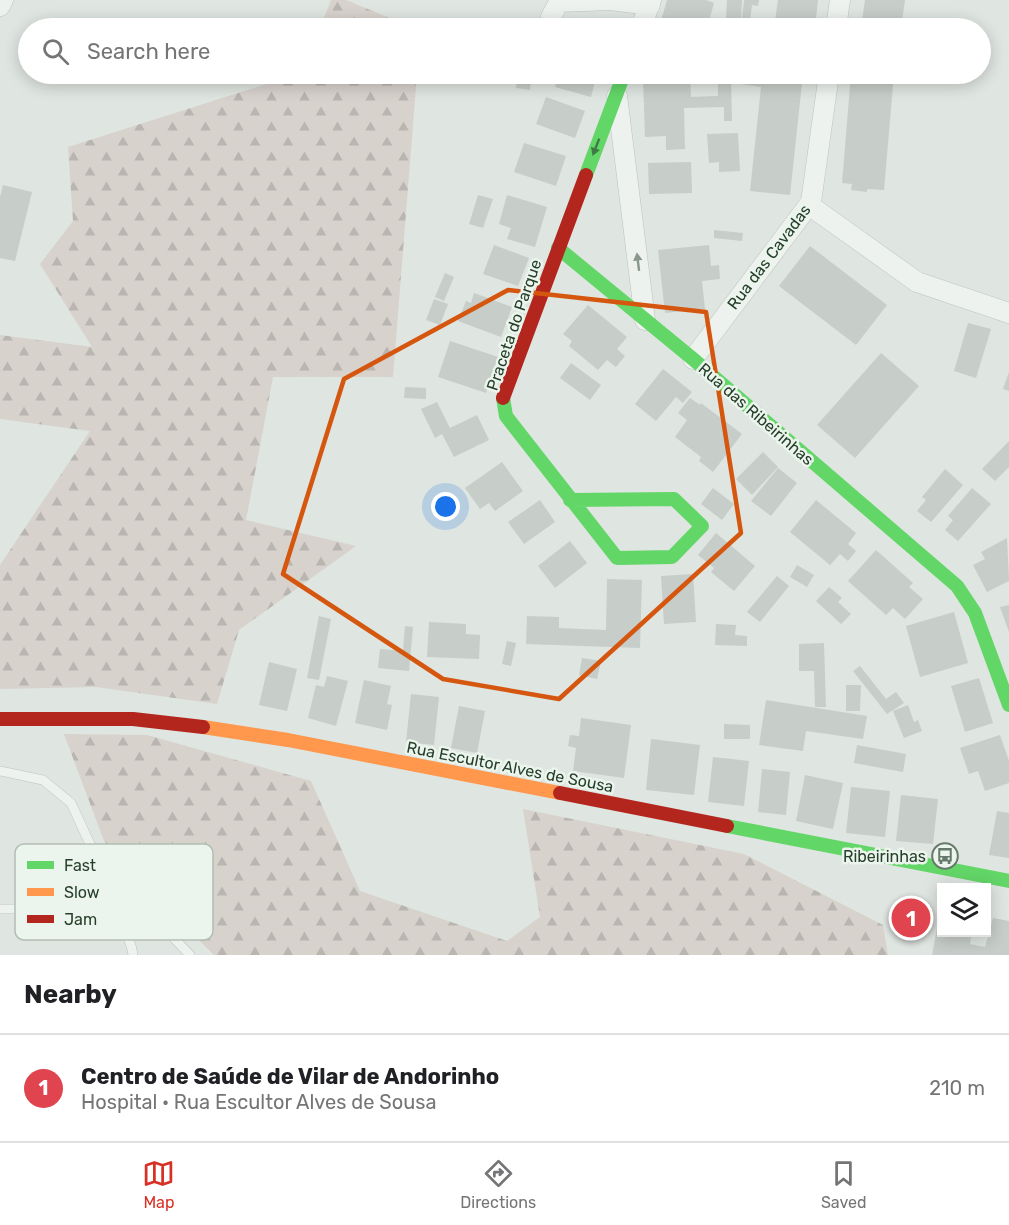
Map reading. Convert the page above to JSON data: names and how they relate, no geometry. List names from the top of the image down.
{
  "streets": {
    "street": [
      "Rua das Cavadas",
      "Praceta do Parque",
      "Rua das Ribeirinhas",
      "Rua Escultor Alves de Sousa"
    ]
  },
  "crossings": [
    ["Rua das Cavadas", "Rua das Ribeirinhas"],
    ["Praceta do Parque", "Rua das Ribeirinhas"]
  ],
  "places": {
    "bus stop": ["Ribeirinhas"]
  },
  "legend": ["Fast", "Slow", "Jam"],
  "page": {
    "search": "Search here",
    "pins": "1",
    "heading": "Nearby",
    "list": [
      {
        "mark": "1",
        "name": "Centro de Saúde de Vilar de Andorinho",
        "note": "Hospital · Rua Escultor Alves de Sousa",
        "value": "210 m"
      }
    ],
    "nav": ["Map", "Directions", "Saved"]
  }
}
